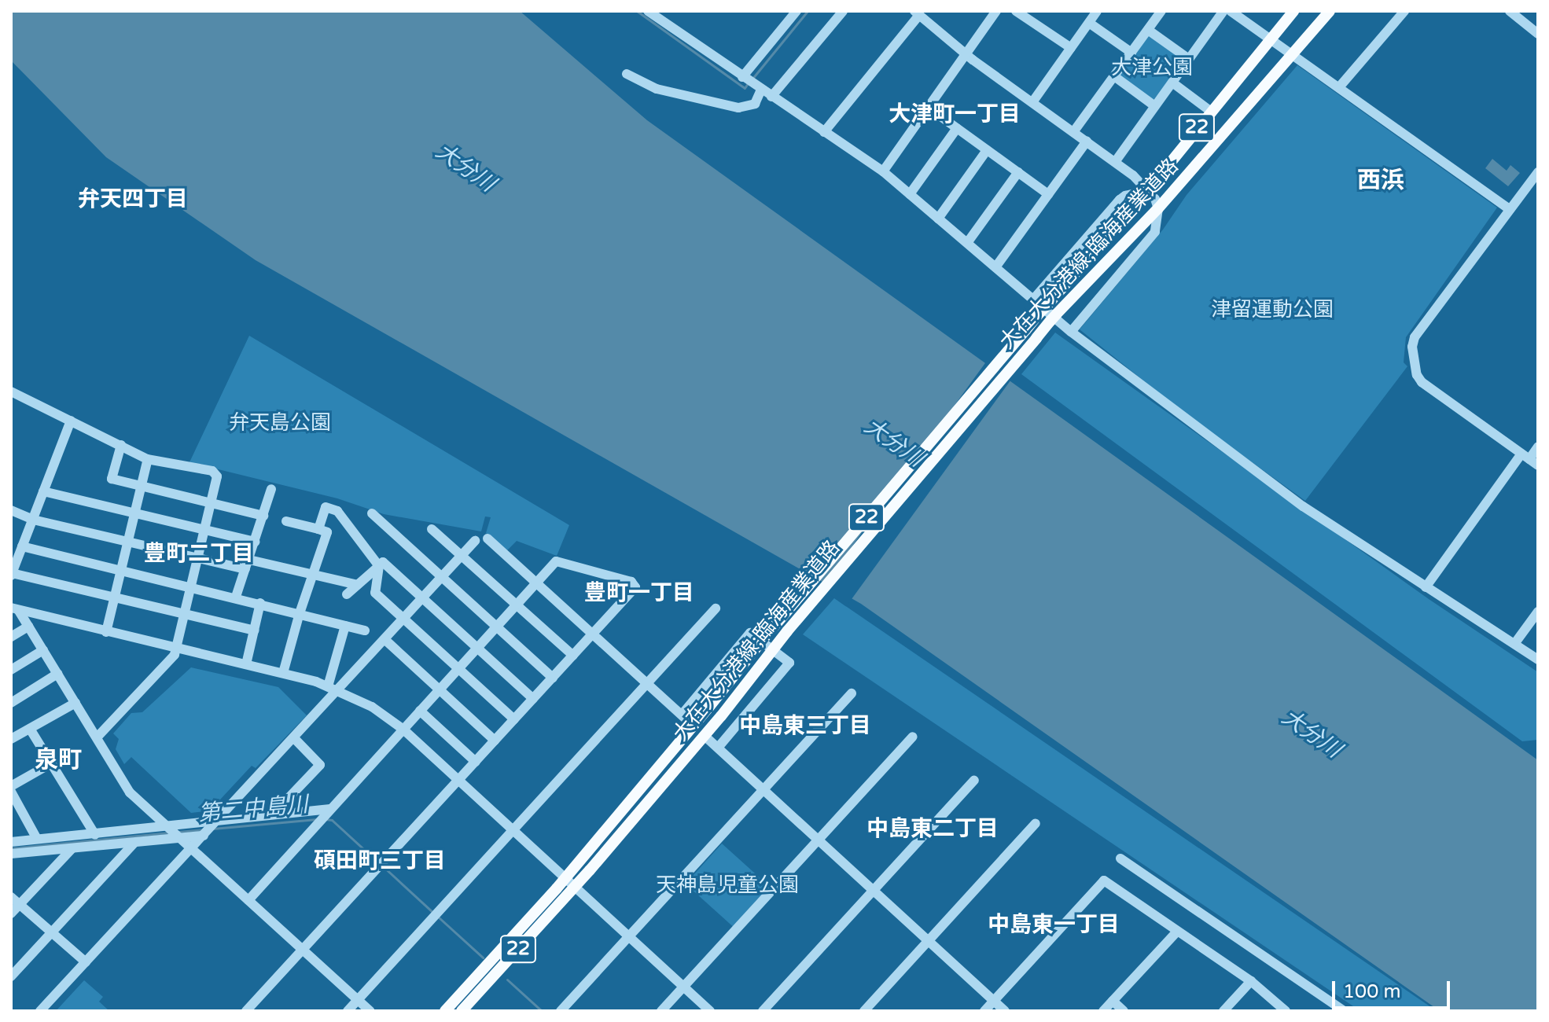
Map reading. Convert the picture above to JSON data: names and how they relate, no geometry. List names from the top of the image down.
{
  "streets": {
    "main road": ["22", "大在大分港線;臨海産業道路"]
  },
  "districts": [
    "大津町一丁目",
    "西浜",
    "弁天四丁目",
    "豊町二丁目",
    "豊町一丁目",
    "中島東三丁目",
    "泉町",
    "中島東二丁目",
    "碩田町三丁目",
    "中島東一丁目"
  ],
  "water": ["大分川", "第二中島川"],
  "parks": [
    "大津公園",
    "津留運動公園",
    "弁天島公園",
    "天神島児童公園"
  ],
  "scale_bar": "100 m"
}
